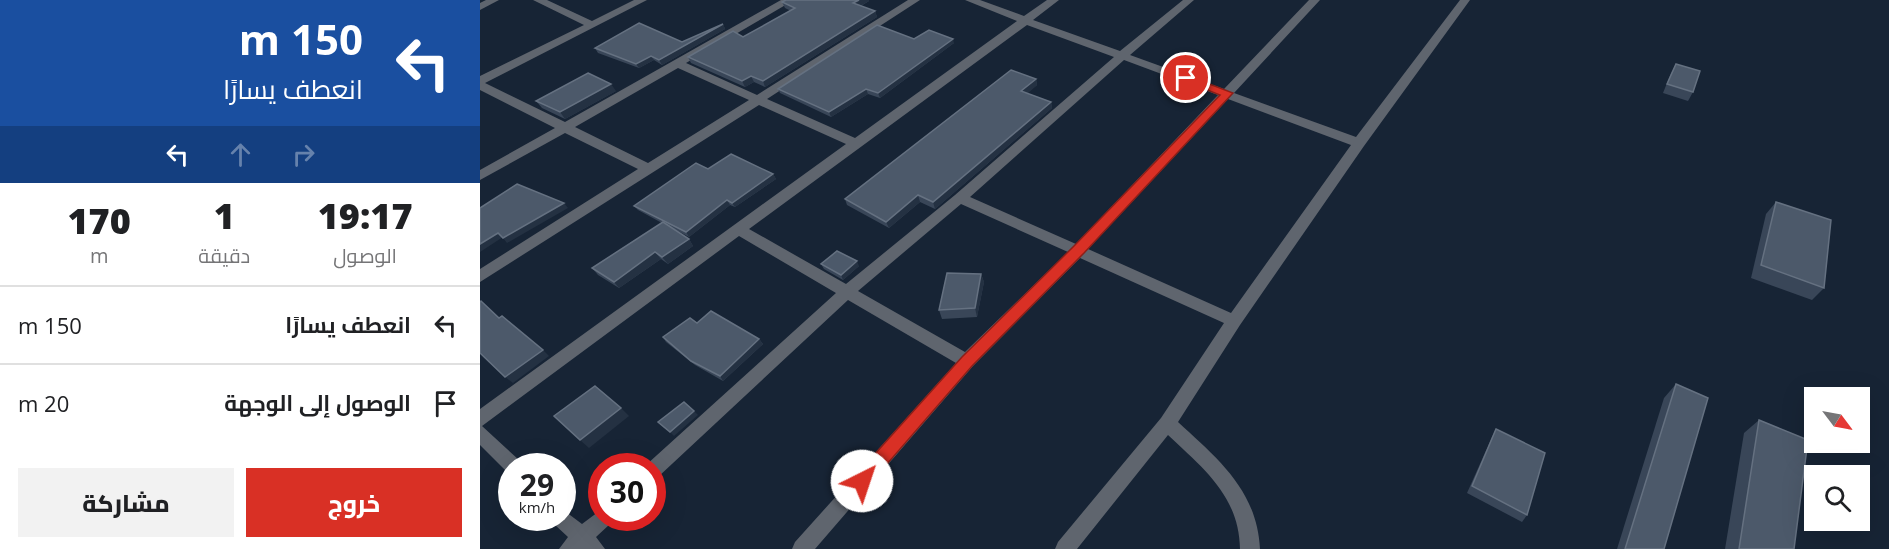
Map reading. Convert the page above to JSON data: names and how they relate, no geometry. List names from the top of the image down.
{
  "north": "bottom right",
  "page": {
    "turn": ["150 m", "انعطف يسارًا"],
    "eta": [
      "19:17",
      "الوصول",
      "1",
      "دقيقة",
      "170",
      "m"
    ],
    "list": [
      {
        "name": "انعطف يسارًا",
        "value": "150 m"
      },
      {
        "name": "الوصول إلى الوجهة",
        "value": "20 m"
      }
    ],
    "speed": "29 km/h",
    "limit": "30",
    "buttons": ["خروج", "مشاركة"]
  }
}
